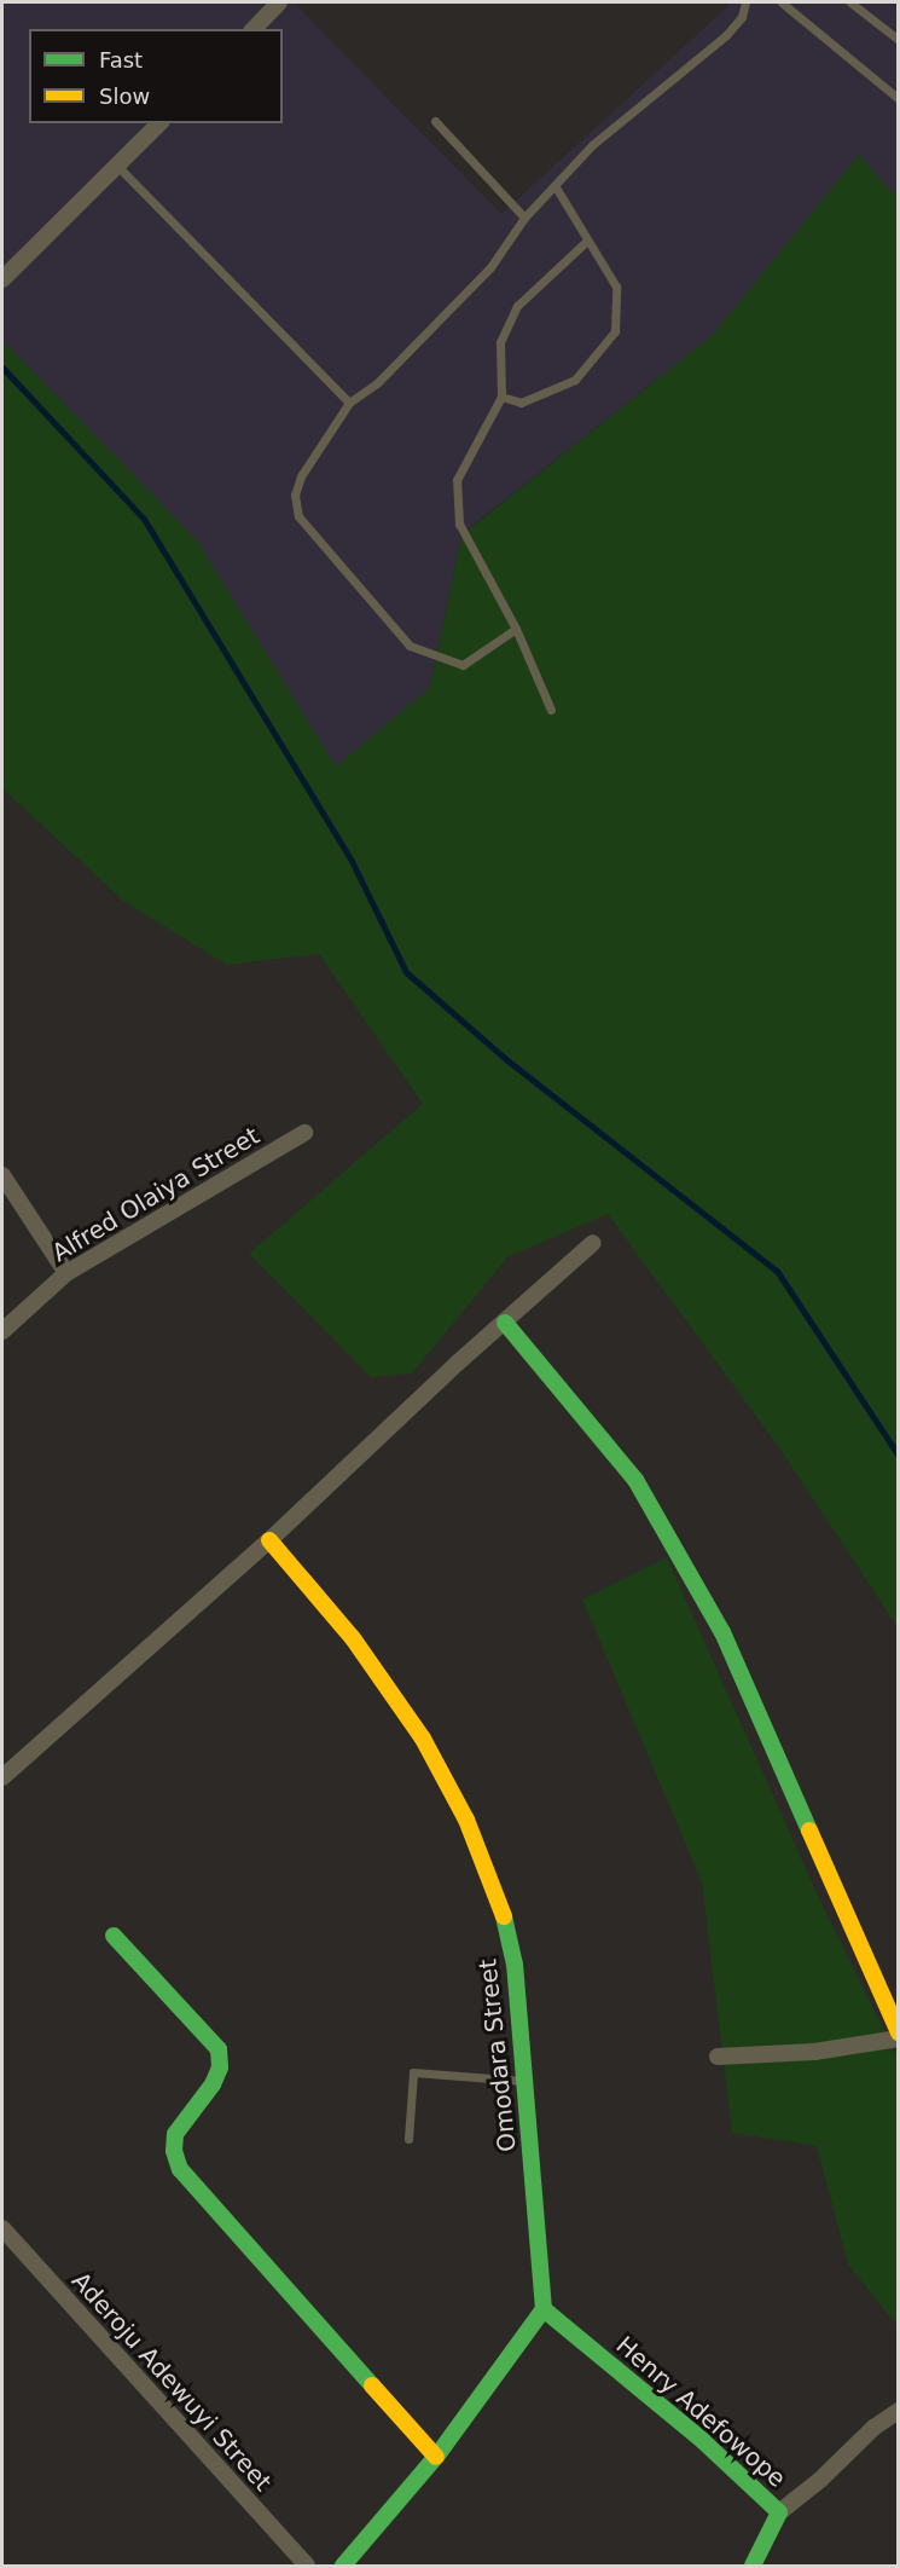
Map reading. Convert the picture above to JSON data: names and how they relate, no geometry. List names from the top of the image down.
{
  "streets": {
    "street": [
      "Alfred Olaiya Street",
      "Omodara Street",
      "Aderoju Adewuyi Street",
      "Henry Adefowope"
    ]
  },
  "crossings": [
    ["Omodara Street", "Henry Adefowope"]
  ],
  "legend": ["Fast", "Slow"]
}
